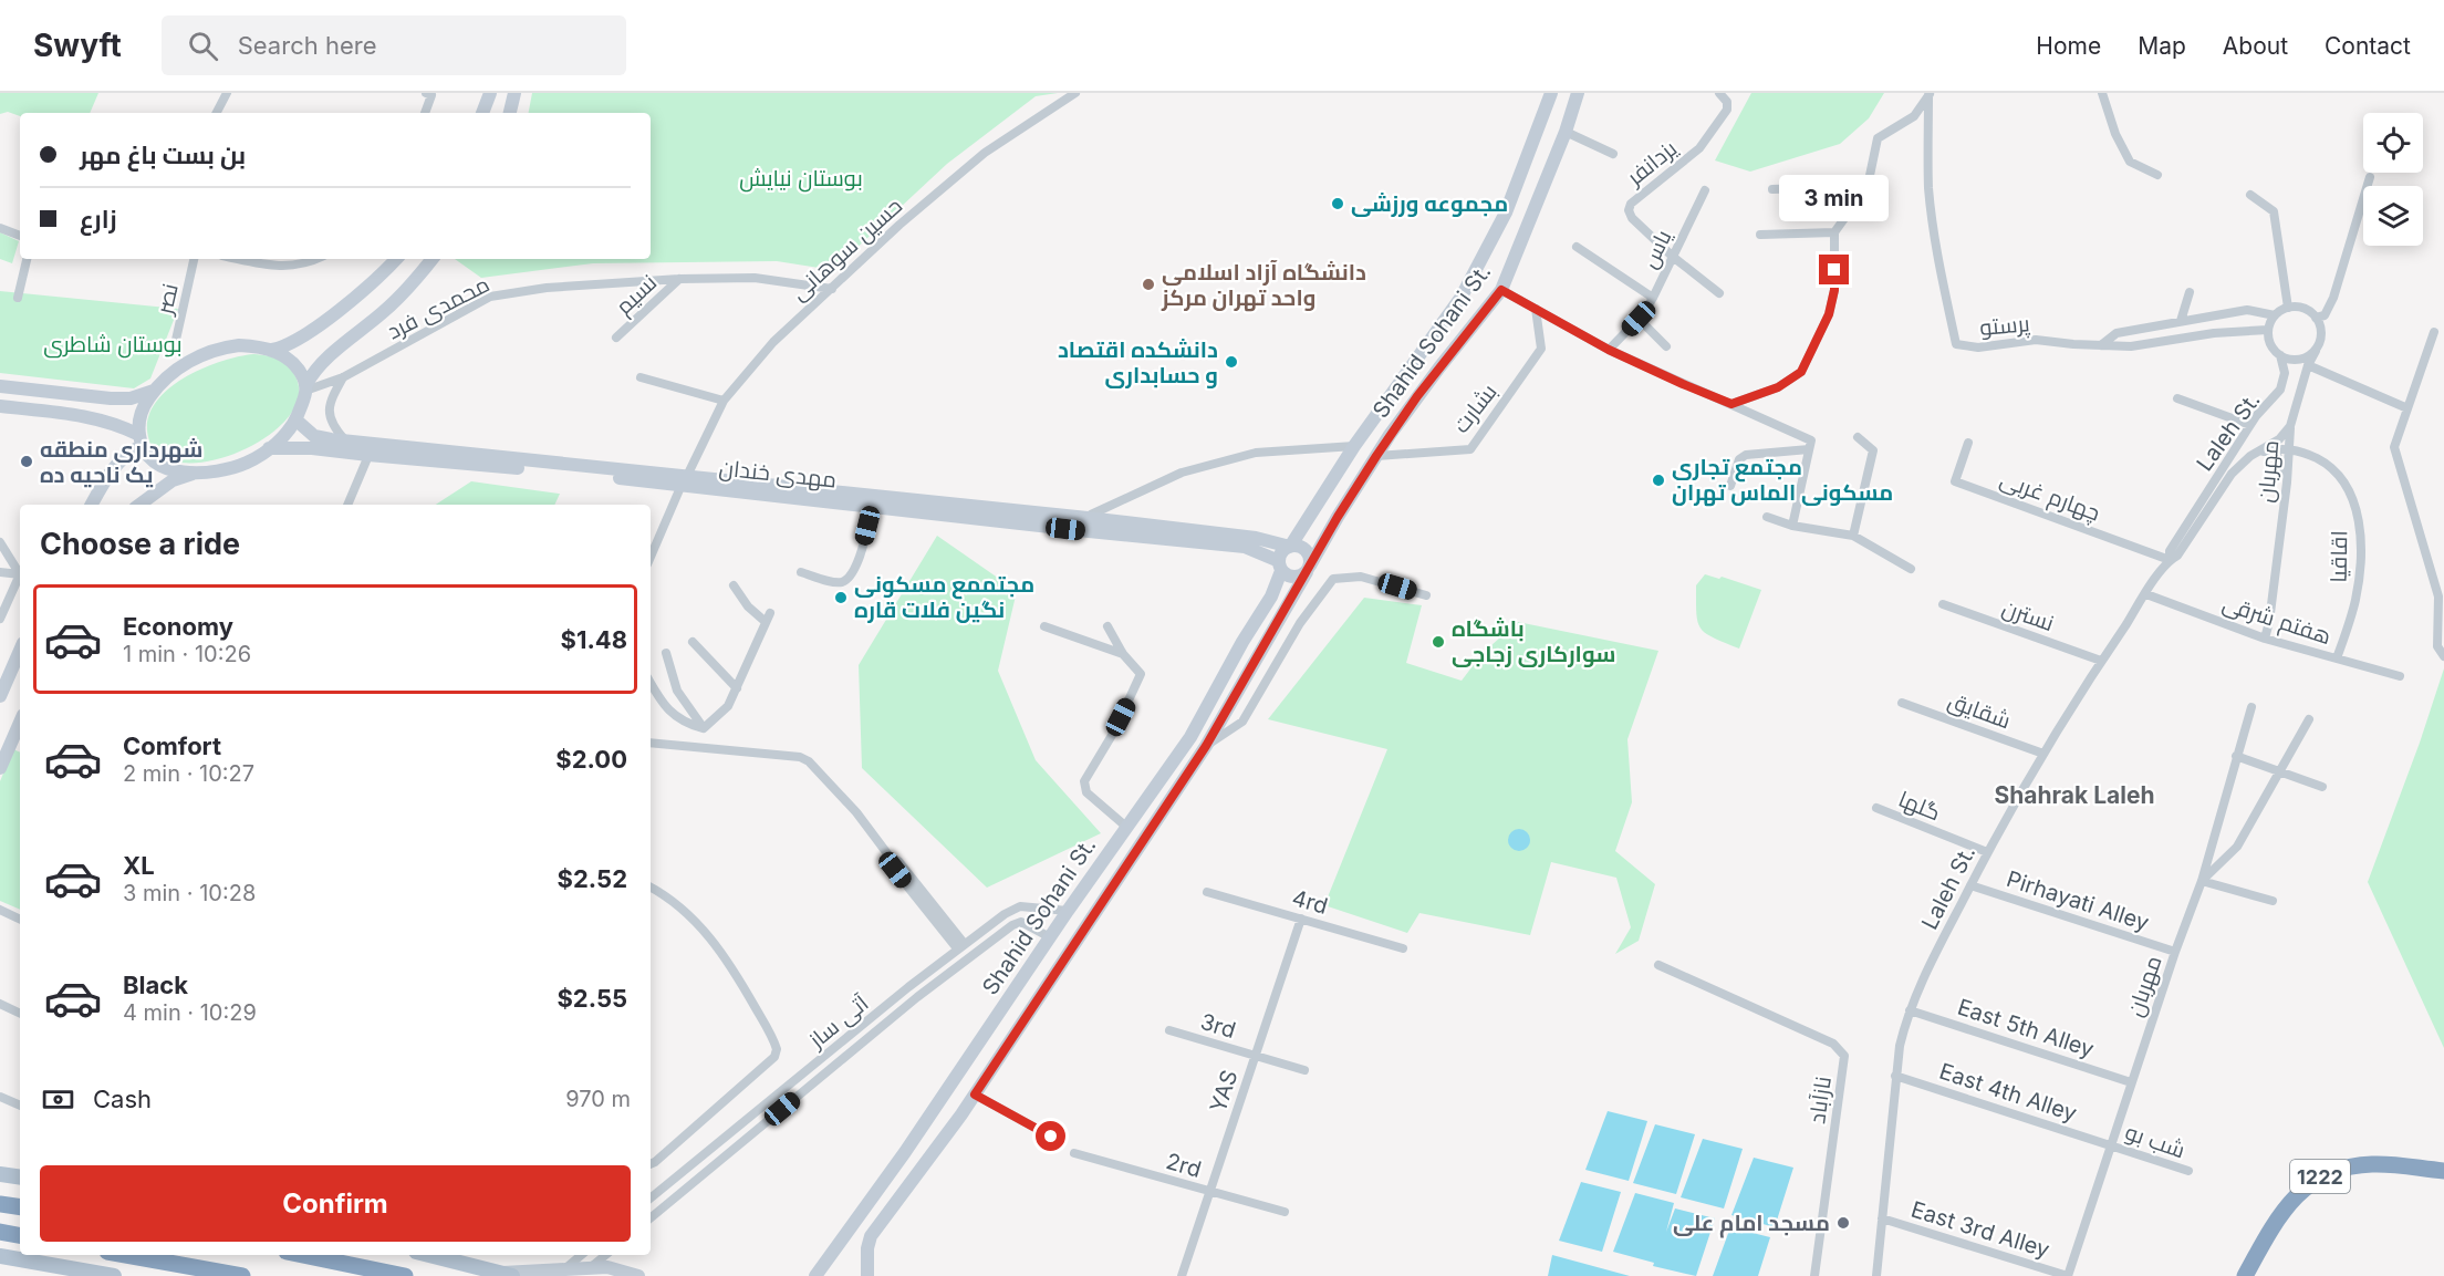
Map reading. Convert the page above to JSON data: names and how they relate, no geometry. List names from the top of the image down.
{
  "streets": {
    "highway": ["1222"],
    "main road": ["Shahid Sohani St.", "مهدی خندان"],
    "street": [
      "یزدانفر",
      "حسین سوهانی",
      "یاس",
      "نسیم",
      "نصر",
      "محمدی فرد",
      "پرستو",
      "بشارت",
      "Laleh St.",
      "مهربان",
      "چهارم غربی",
      "اقاقیا",
      "نسترن",
      "هفتم شرقی",
      "شقایق",
      "گلها",
      "Pirhayati Alley",
      "4rd",
      "آتی ساز",
      "3rd",
      "East 5th Alley",
      "YAS",
      "East 4th Alley",
      "نازآباد",
      "شب بو",
      "2rd",
      "East 3rd Alley"
    ]
  },
  "crossings": [
    ["یزدانفر", "یاس"],
    ["حسین سوهانی", "محمدی فرد"],
    ["حسین سوهانی", "مهدی خندان"],
    ["نسیم", "محمدی فرد"],
    ["محمدی فرد", "مهدی خندان"],
    ["پرستو", "Laleh St."],
    ["Shahid Sohani St.", "بشارت"],
    ["Shahid Sohani St.", "مهدی خندان"],
    ["Shahid Sohani St.", "آتی ساز"],
    ["Laleh St.", "مهربان"],
    ["Laleh St.", "چهارم غربی"],
    ["Laleh St.", "نسترن"],
    ["Laleh St.", "هفتم شرقی"],
    ["Laleh St.", "شقایق"],
    ["Laleh St.", "گلها"],
    ["Laleh St.", "Pirhayati Alley"],
    ["Laleh St.", "East 5th Alley"],
    ["Laleh St.", "East 4th Alley"],
    ["Laleh St.", "East 3rd Alley"],
    ["مهربان", "اقاقیا"],
    ["مهربان", "هفتم شرقی"],
    ["مهربان", "Pirhayati Alley"],
    ["مهربان", "East 5th Alley"],
    ["مهربان", "East 4th Alley"],
    ["مهربان", "شب بو"],
    ["مهربان", "East 3rd Alley"],
    ["اقاقیا", "هفتم شرقی"],
    ["4rd", "YAS"],
    ["3rd", "YAS"],
    ["YAS", "2rd"],
    ["East 4th Alley", "شب بو"]
  ],
  "districts": ["Shahrak Laleh"],
  "parks": ["بوستان نیایش", "بوستان شاطری"],
  "places": [
    "مجموعه ورزشی",
    "دانشگاه آزاد اسلامی واحد تهران مرکز",
    "دانشکده اقتصاد و حسابداری",
    "شهرداری منطقه یک ناحیه ده",
    "مجتمع تجاری مسکونی الماس تهران",
    "مجتممع مسکونی نگین فلات قاره",
    "باشگاه سواركاری زجاجی",
    "مسجد امام علی"
  ],
  "page": {
    "header": "Swyft",
    "search": "Search here",
    "nav": [
      "Home",
      "Map",
      "About",
      "Contact"
    ],
    "banner": ["بن بست باغ مهر", "زارع"],
    "bubble": "3 min",
    "heading": "Choose a ride",
    "list": [
      {
        "name": "Economy",
        "note": "1 min · 10:26",
        "value": "$1.48"
      },
      {
        "name": "Comfort",
        "note": "2 min · 10:27",
        "value": "$2.00"
      },
      {
        "name": "XL",
        "note": "3 min · 10:28",
        "value": "$2.52"
      },
      {
        "name": "Black",
        "note": "4 min · 10:29",
        "value": "$2.55"
      }
    ],
    "pay": ["Cash", "970 m"],
    "buttons": "Confirm"
  }
}
